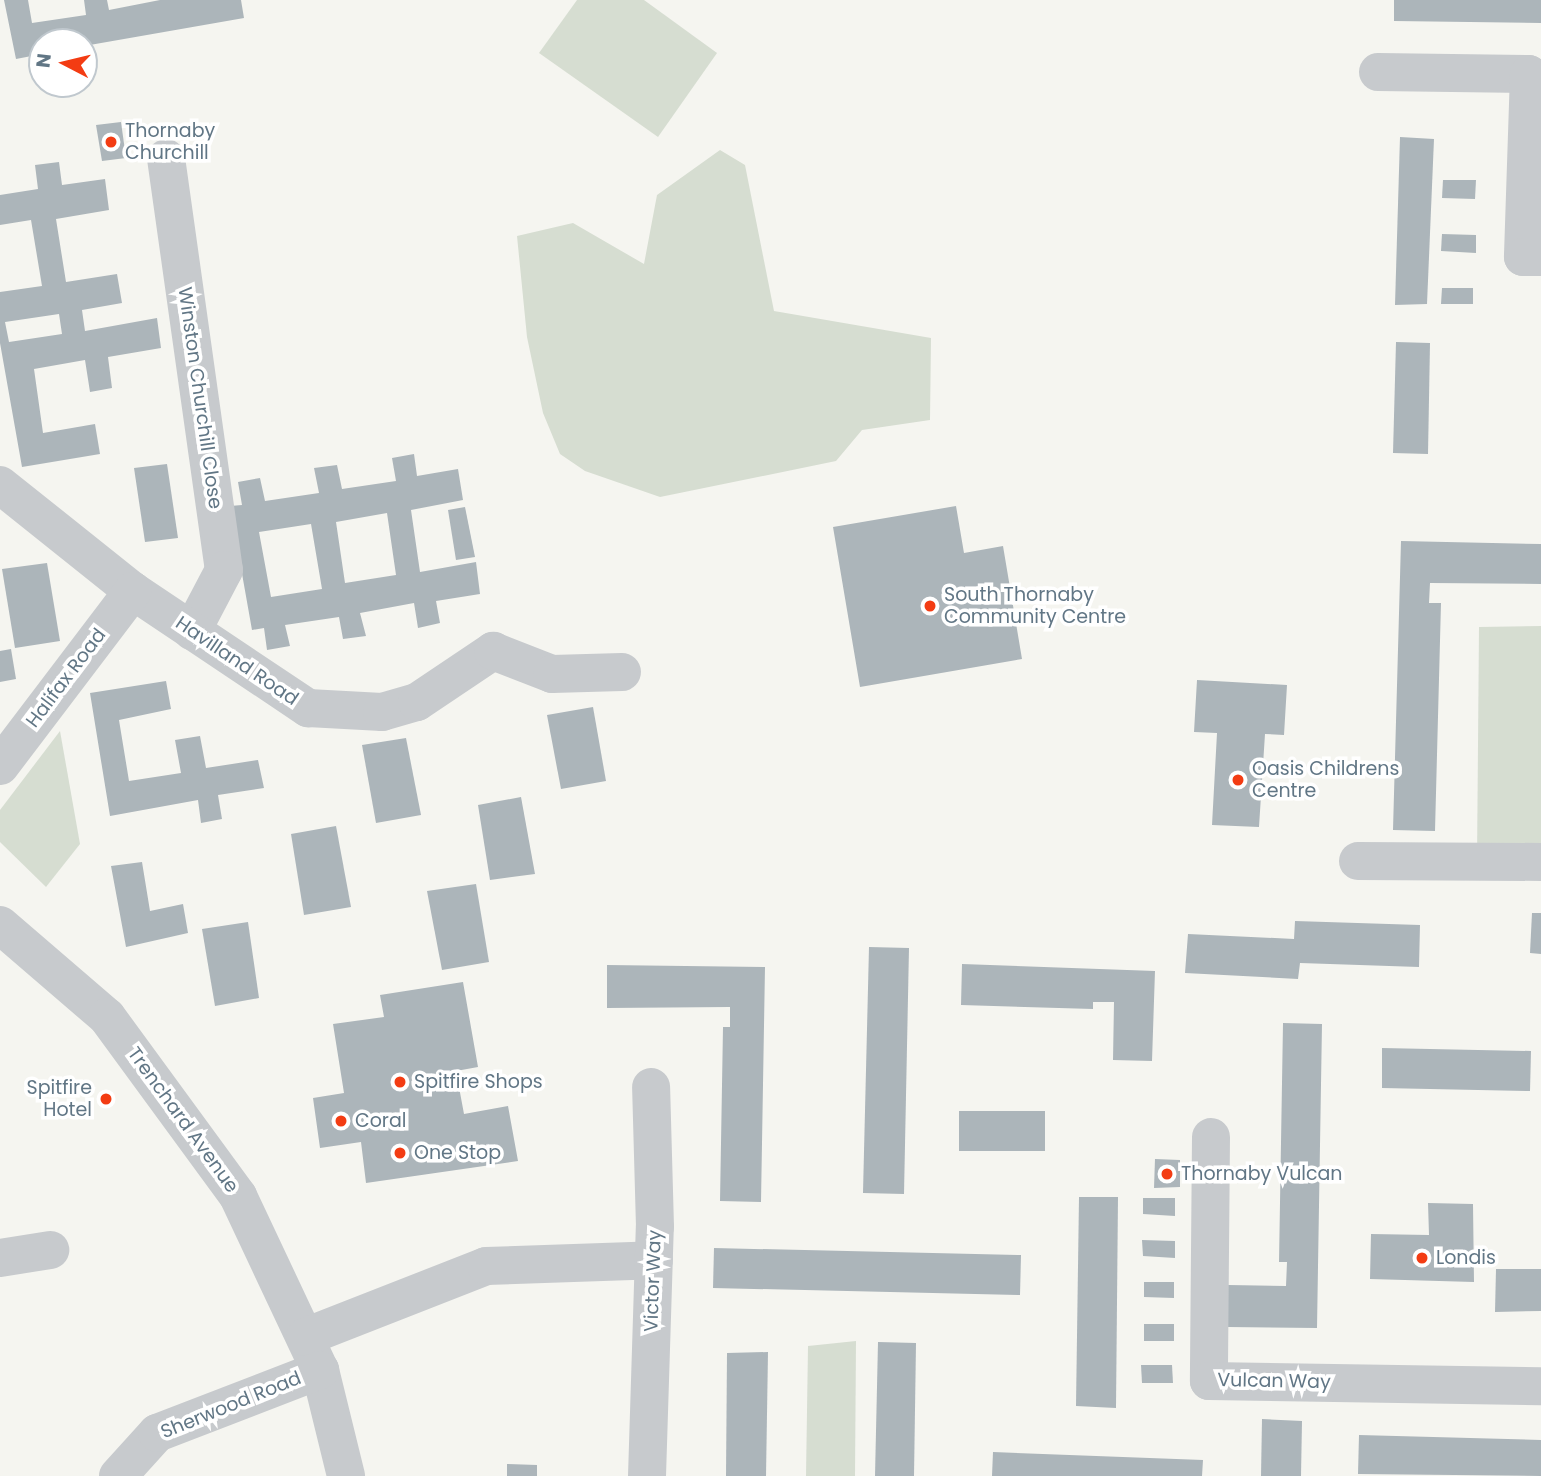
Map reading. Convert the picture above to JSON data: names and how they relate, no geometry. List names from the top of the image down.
{
  "streets": {
    "street": [
      "Winston Churchill Close",
      "Havilland Road",
      "Halifax Road",
      "Trenchard Avenue",
      "Victor Way",
      "Vulcan Way",
      "Sherwood Road"
    ]
  },
  "crossings": [
    ["Winston Churchill Close", "Havilland Road"],
    ["Havilland Road", "Halifax Road"],
    ["Trenchard Avenue", "Sherwood Road"],
    ["Victor Way", "Sherwood Road"]
  ],
  "places": [
    "Thornaby Churchill",
    "South Thornaby Community Centre",
    "Oasis Childrens Centre",
    "Spitfire Shops",
    "Spitfire Hotel",
    "Coral",
    "One Stop",
    "Thornaby Vulcan",
    "Londis"
  ],
  "north": "left"
}
